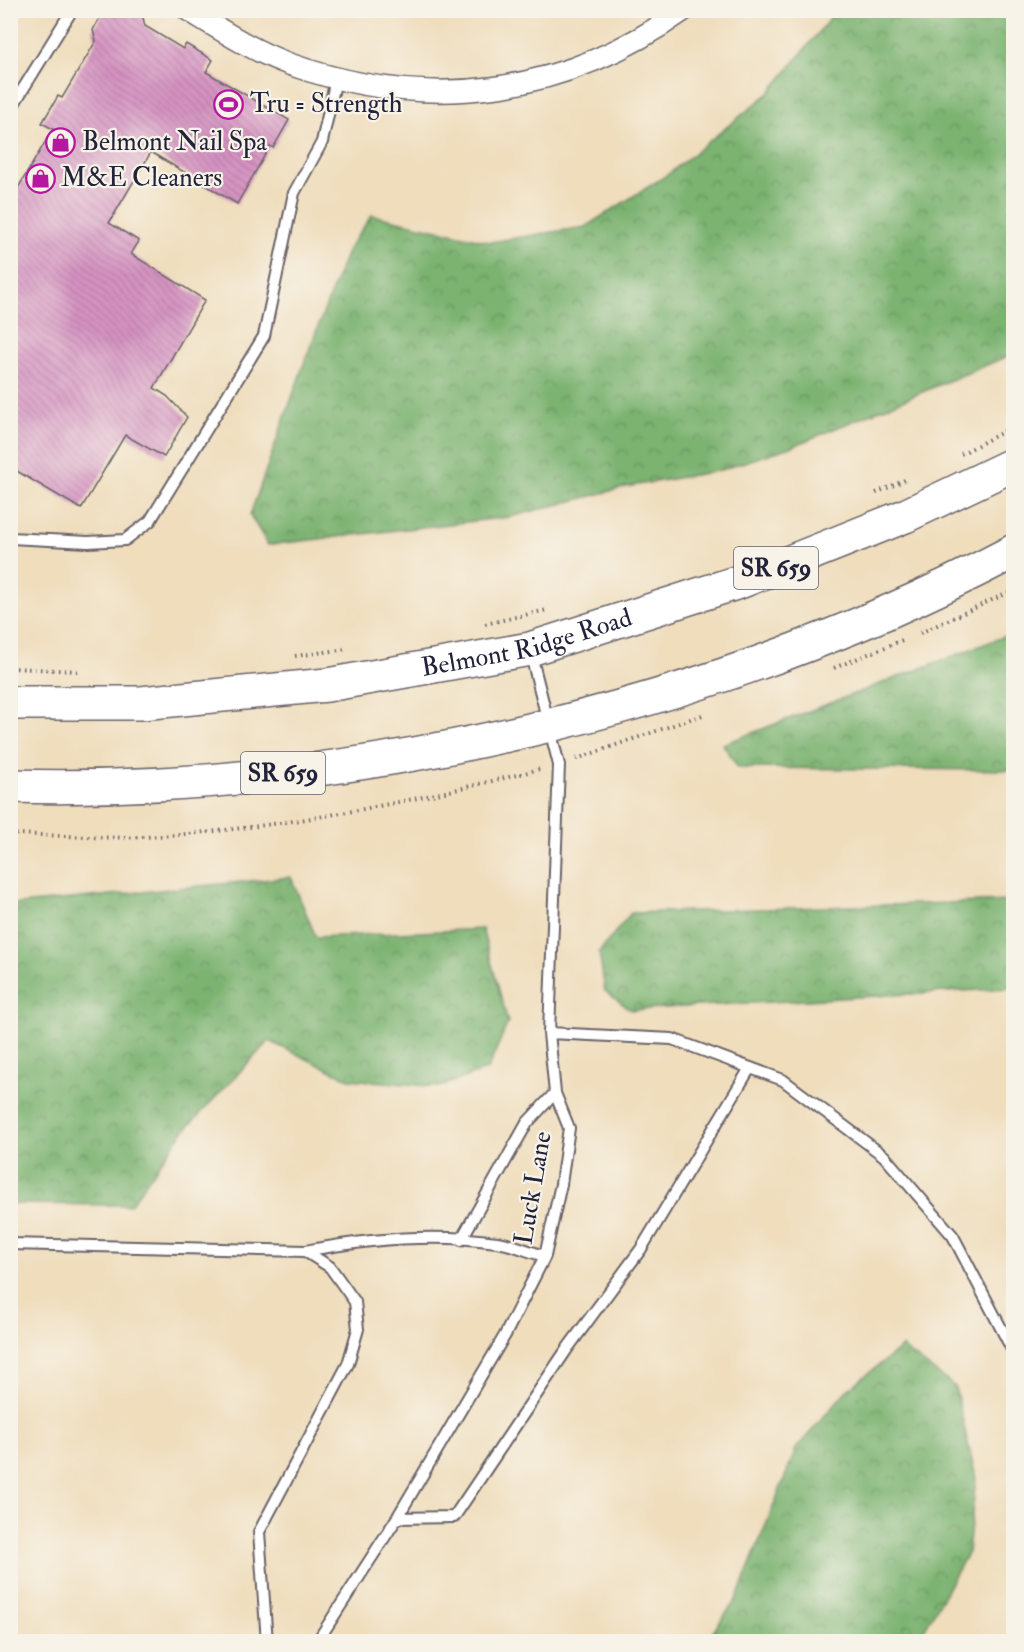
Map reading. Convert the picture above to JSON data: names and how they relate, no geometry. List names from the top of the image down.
{
  "streets": {
    "main road": ["SR 659", "Belmont Ridge Road"],
    "lane": ["Luck Lane"]
  },
  "crossings": [
    ["SR 659", "Luck Lane"],
    ["Belmont Ridge Road", "Luck Lane"]
  ],
  "places": {
    "sports": ["Tru = Strength"],
    "shop": ["Belmont Nail Spa", "M&E Cleaners"]
  }
}
